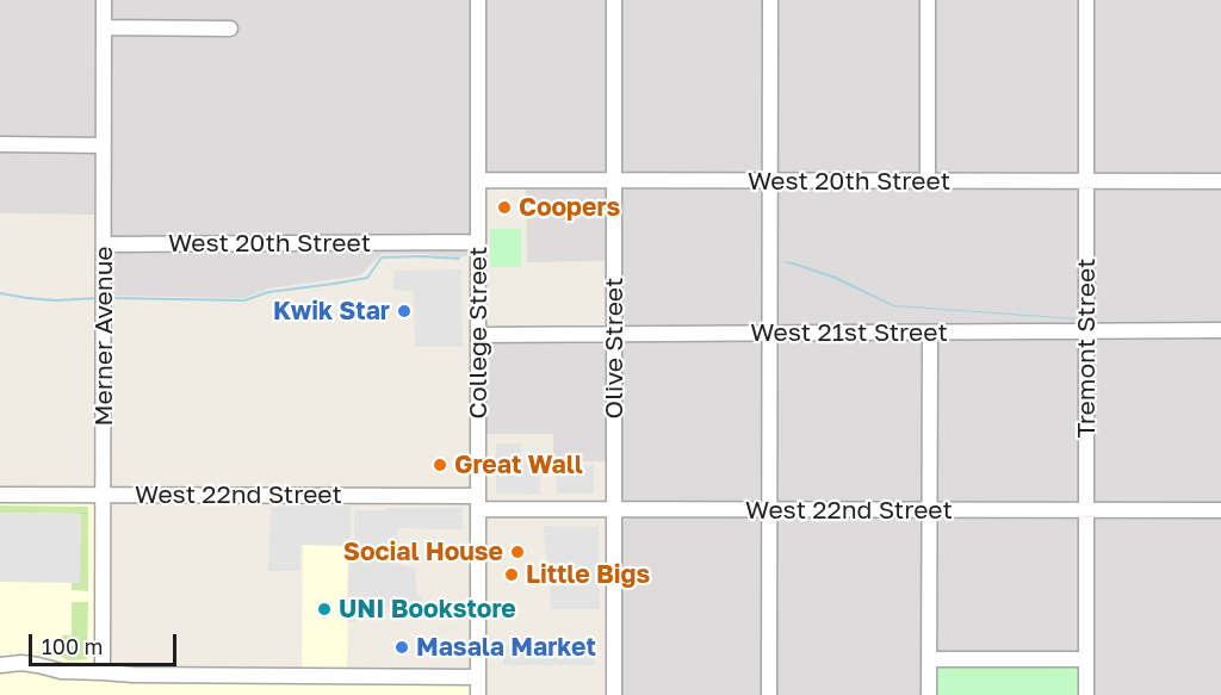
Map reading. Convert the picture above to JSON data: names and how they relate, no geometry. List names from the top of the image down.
{
  "streets": {
    "street": [
      "West 20th Street",
      "College Street",
      "West 21st Street",
      "Merner Avenue",
      "Olive Street",
      "Tremont Street",
      "West 22nd Street"
    ]
  },
  "crossings": [
    ["West 20th Street", "College Street"],
    ["West 20th Street", "Merner Avenue"],
    ["West 20th Street", "Olive Street"],
    ["West 20th Street", "Tremont Street"],
    ["College Street", "West 21st Street"],
    ["College Street", "West 22nd Street"],
    ["West 21st Street", "Olive Street"],
    ["West 21st Street", "Tremont Street"],
    ["Merner Avenue", "West 22nd Street"],
    ["Olive Street", "West 22nd Street"],
    ["Tremont Street", "West 22nd Street"]
  ],
  "places": [
    "Coopers",
    "Kwik Star",
    "Great Wall",
    "Social House",
    "Little Bigs",
    "UNI Bookstore",
    "Masala Market"
  ],
  "scale_bar": "100 m"
}
